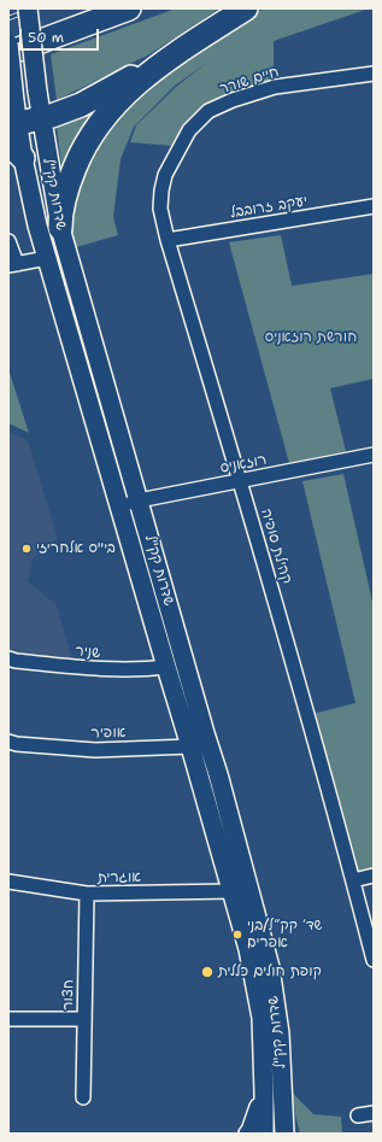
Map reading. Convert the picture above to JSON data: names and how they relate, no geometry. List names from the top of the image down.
{
  "streets": {
    "main road": ["שדרות קק\"ל"],
    "street": [
      "חיים שורר",
      "יעקב זרובבל",
      "רוזאניס",
      "קהילת סופיה",
      "שניר",
      "אופיר",
      "אוגרית",
      "חצור"
    ]
  },
  "crossings": [
    ["חיים שורר", "קהילת סופיה"],
    ["שדרות קק\"ל", "רוזאניס"],
    ["שדרות קק\"ל", "שניר"],
    ["שדרות קק\"ל", "אופיר"],
    ["שדרות קק\"ל", "אוגרית"],
    ["יעקב זרובבל", "קהילת סופיה"],
    ["רוזאניס", "קהילת סופיה"],
    ["אוגרית", "חצור"]
  ],
  "parks": ["חורשת רוזאניס"],
  "places": ["בי\"ס אלחריזי", "שד׳ קק״ל/בני אפרים", "קופת חולים כללית"],
  "scale_bar": "50 m"
}
